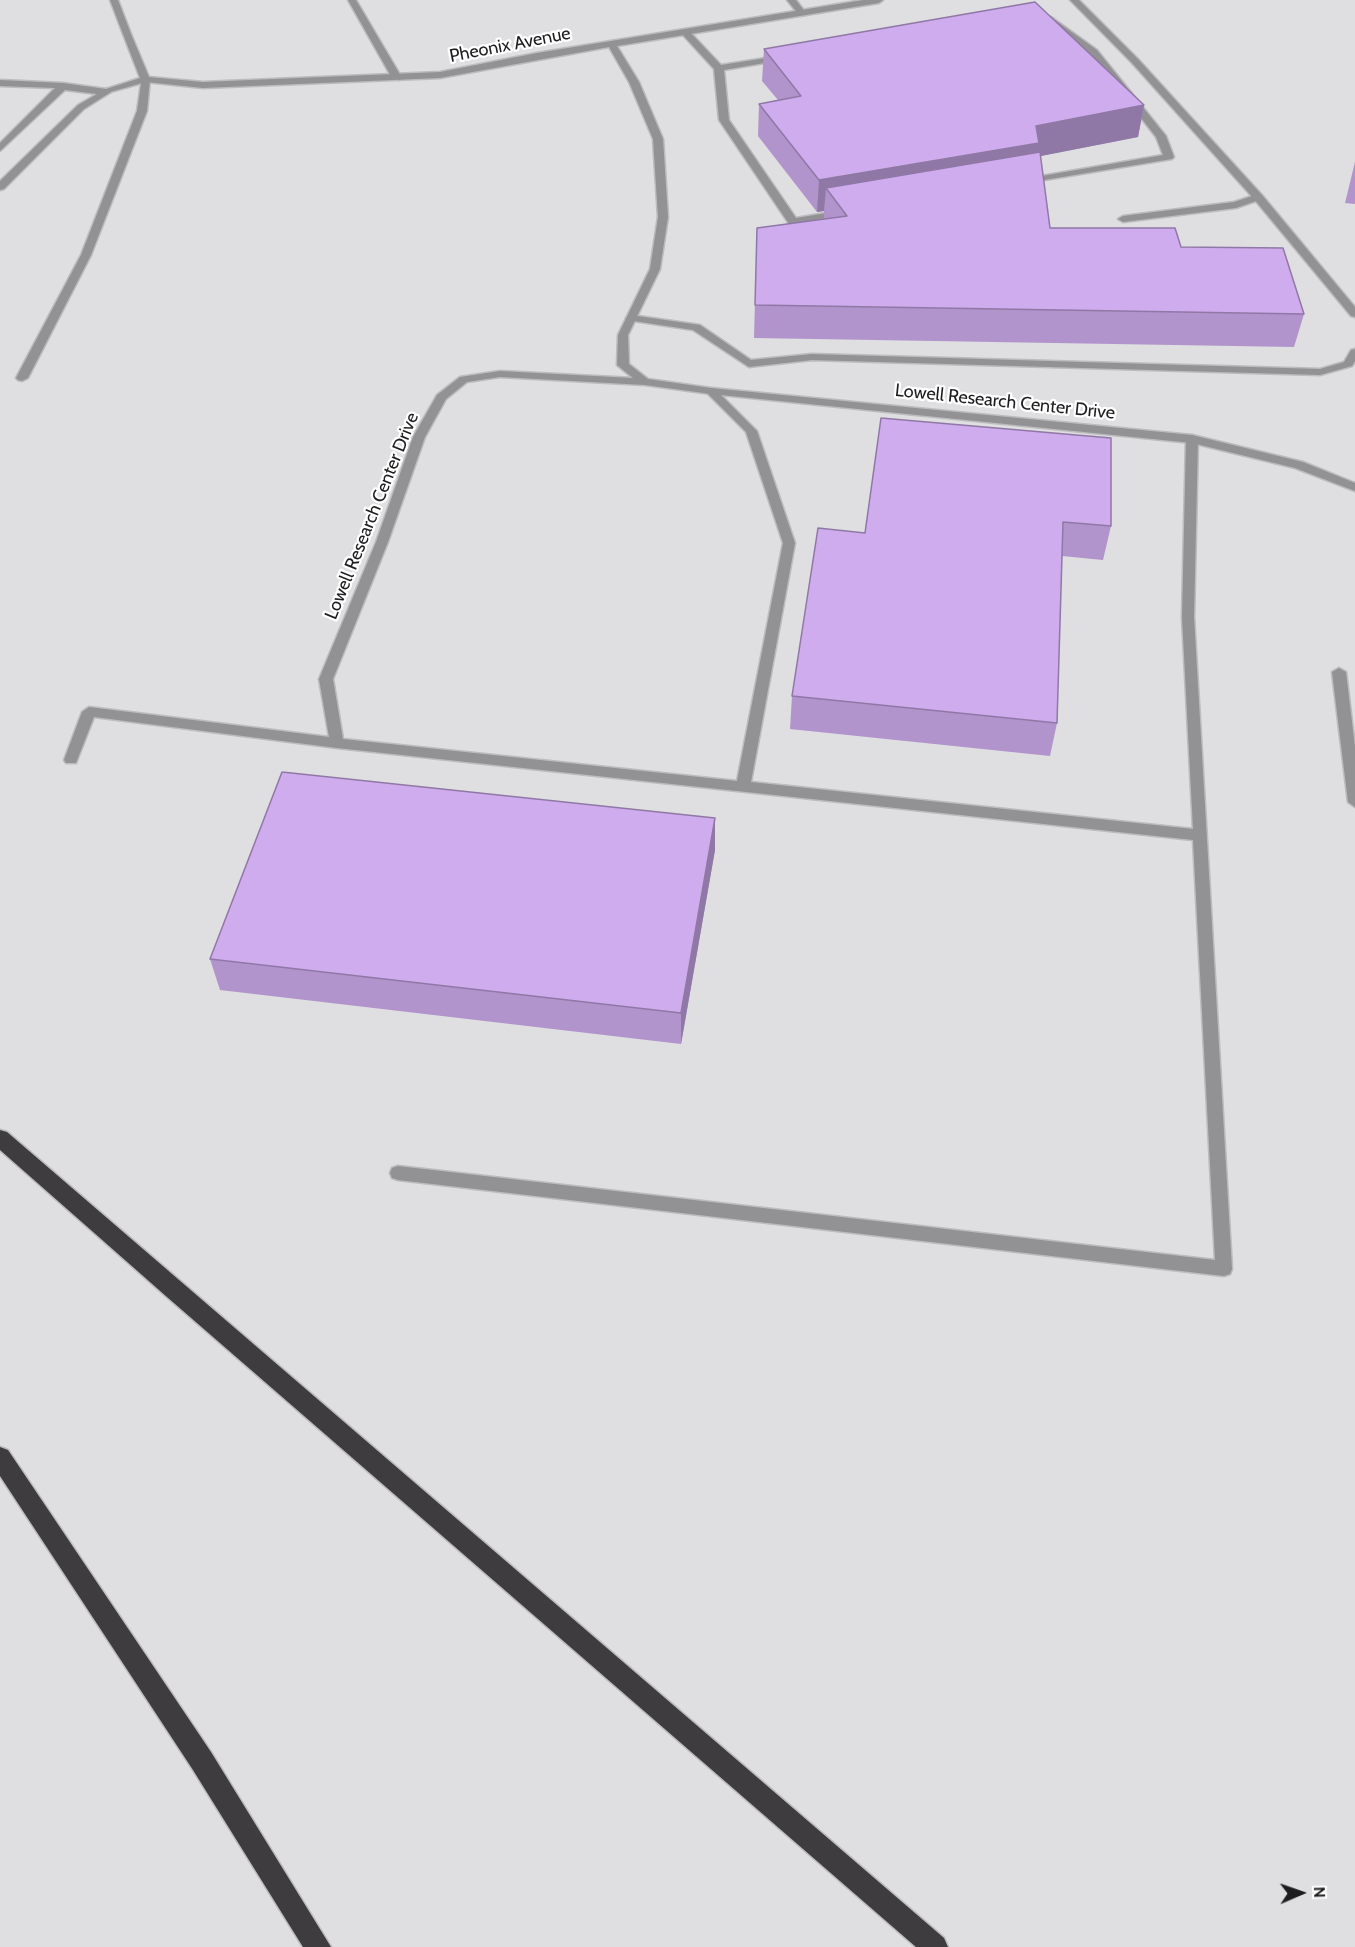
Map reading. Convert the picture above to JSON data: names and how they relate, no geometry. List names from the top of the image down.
{
  "streets": {
    "street": ["Pheonix Avenue", "Lowell Research Center Drive"]
  },
  "north": "right"
}
